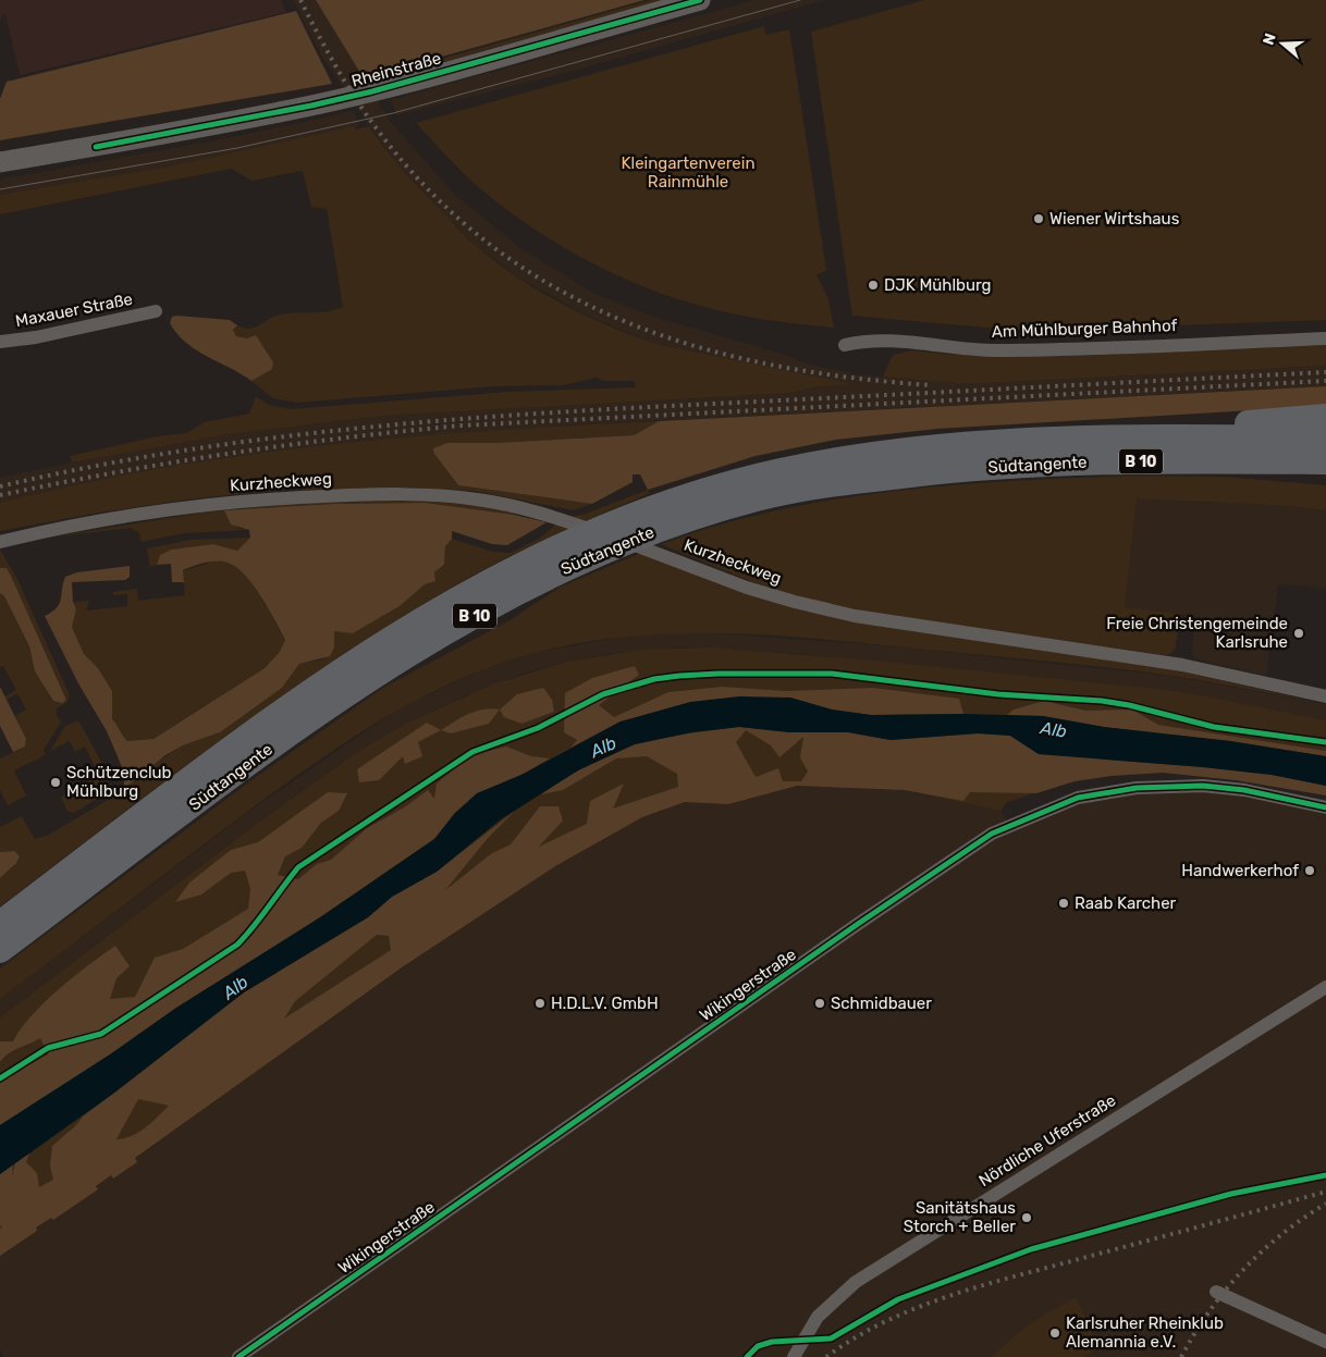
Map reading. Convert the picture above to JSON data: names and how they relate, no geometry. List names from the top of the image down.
{
  "streets": {
    "highway": ["B 10", "Südtangente"],
    "main road": ["Rheinstraße"],
    "street": [
      "Maxauer Straße",
      "Am Mühlburger Bahnhof",
      "Kurzheckweg",
      "Wikingerstraße",
      "Nördliche Uferstraße"
    ]
  },
  "water": ["Alb"],
  "parks": ["Kleingartenverein Rainmühle"],
  "places": [
    "Wiener Wirtshaus",
    "DJK Mühlburg",
    "Freie Christengemeinde Karlsruhe",
    "Schützenclub Mühlburg",
    "Handwerkerhof",
    "Raab Karcher",
    "H.D.L.V. GmbH",
    "Schmidbauer",
    "Sanitätshaus Storch + Beller",
    "Karlsruher Rheinklub Alemannia e.V."
  ],
  "north": "left"
}
